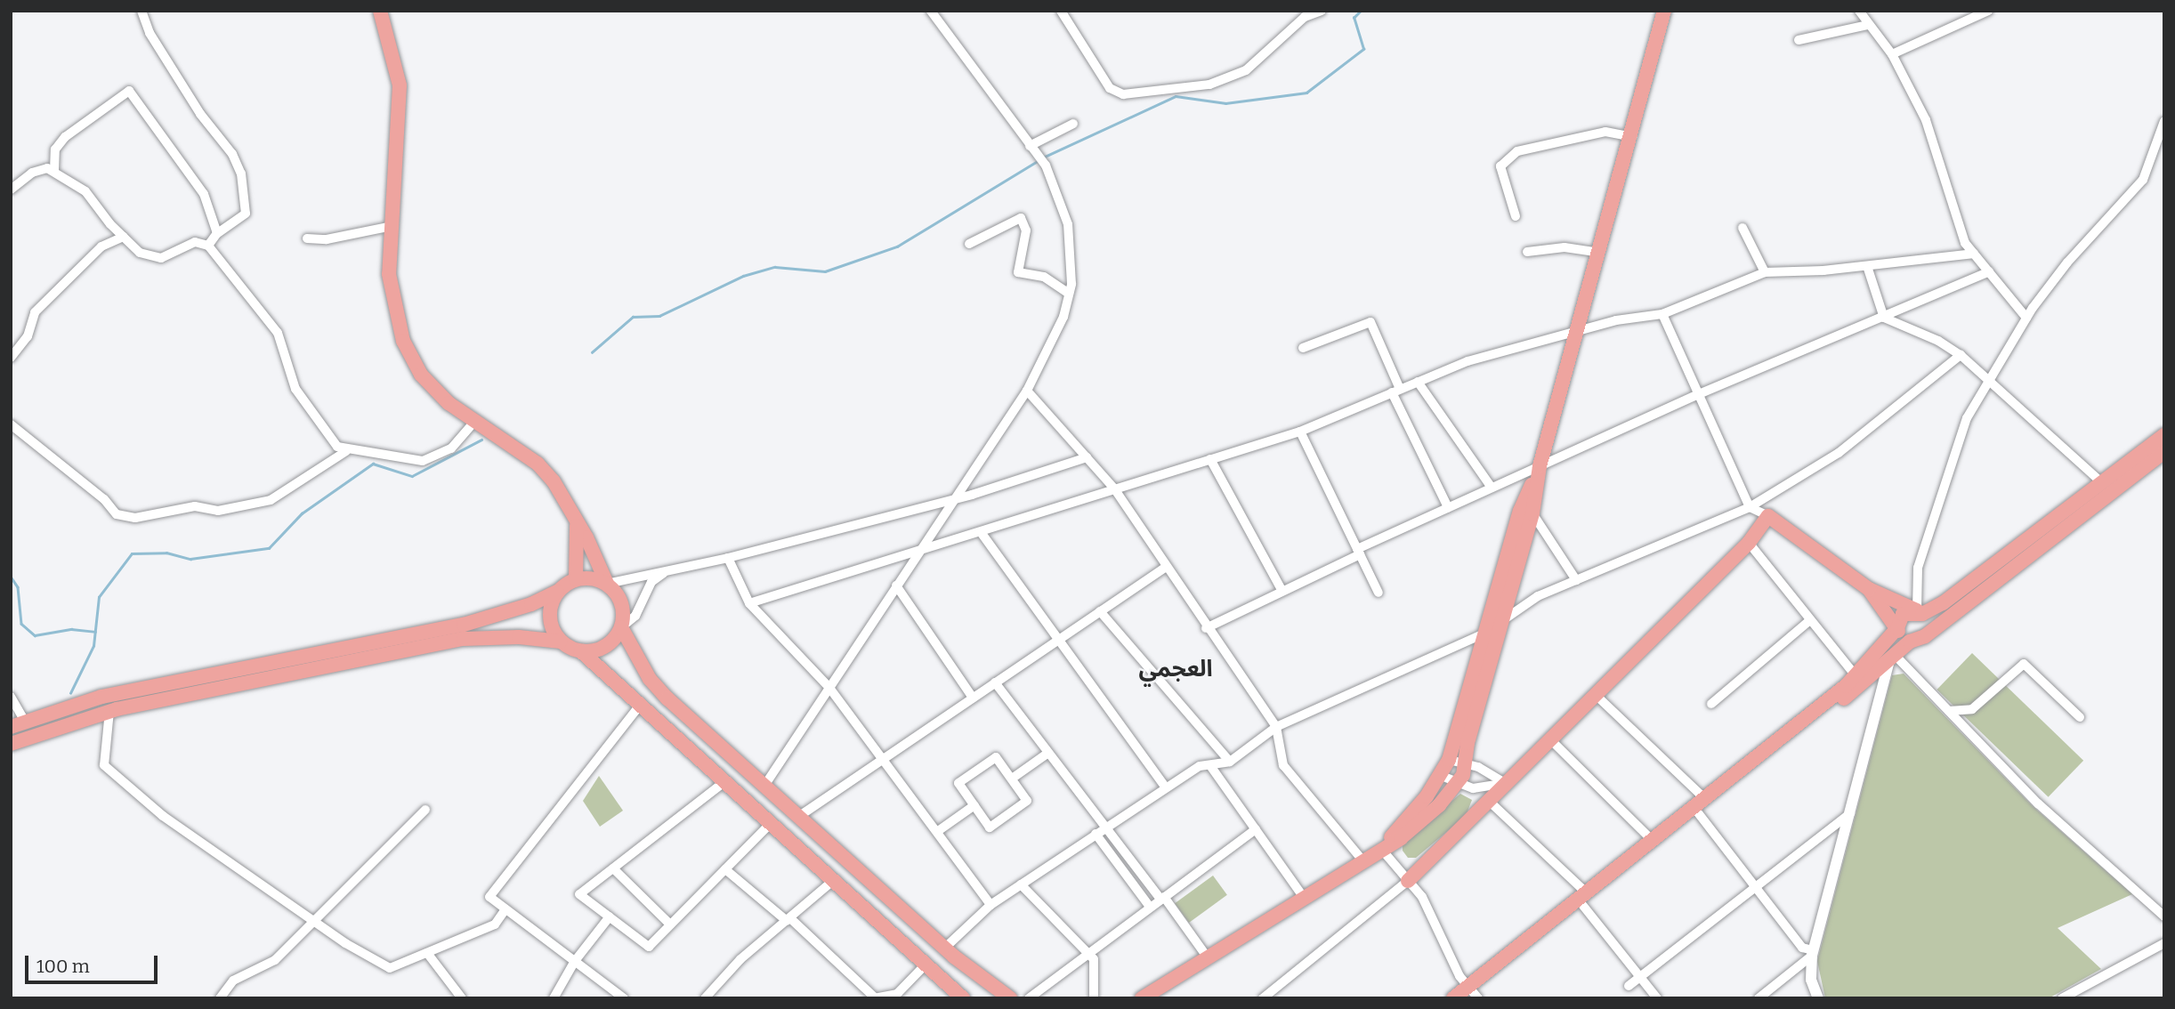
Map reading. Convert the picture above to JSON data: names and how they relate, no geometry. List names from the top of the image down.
{
  "districts": ["العجمي"],
  "scale_bar": "100 m"
}
